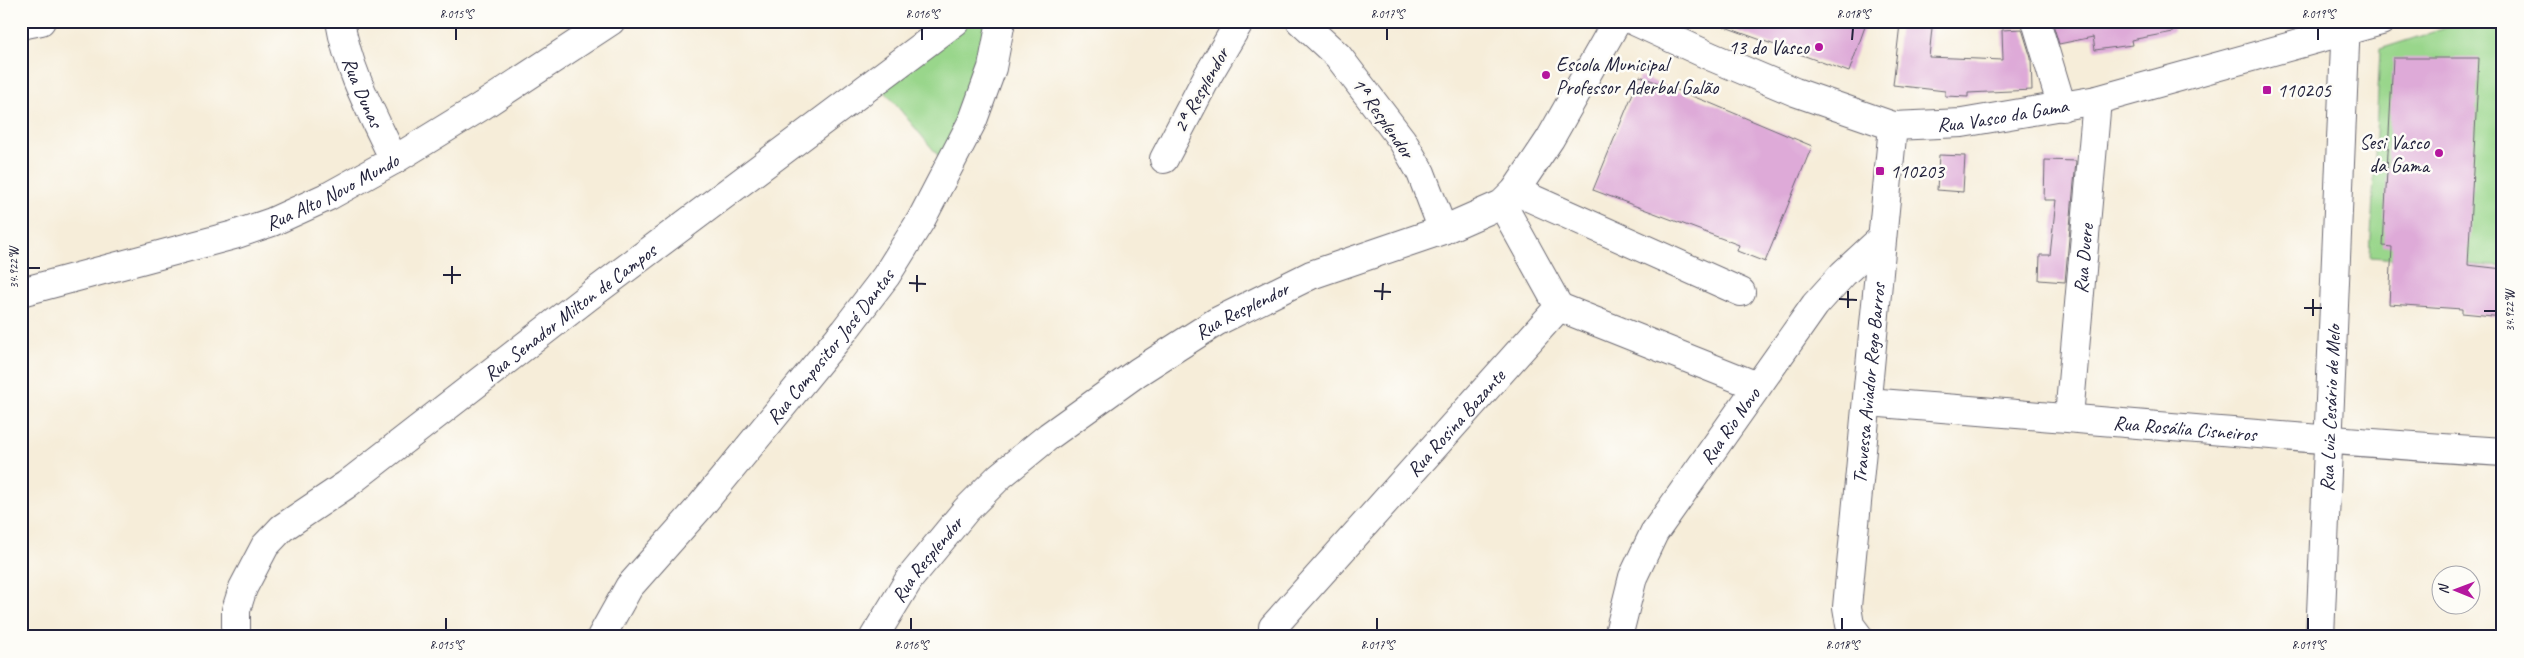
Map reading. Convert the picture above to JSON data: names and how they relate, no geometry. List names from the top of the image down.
{
  "streets": {
    "street": [
      "2ª Resplendor",
      "Rua Dunas",
      "Rua Vasco da Gama",
      "1ª Resplendor",
      "Rua Alto Novo Mundo",
      "Rua Duere",
      "Rua Senador Milton de Campos",
      "Rua Resplendor",
      "Rua Compositor José Dantas",
      "Travessa Aviador Rego Barros",
      "Rua Luiz Cesário de Melo",
      "Rua Rosina Bazante",
      "Rua Rio Novo",
      "Rua Rosália Cisneiros"
    ]
  },
  "crossings": [
    ["Rua Dunas", "Rua Alto Novo Mundo"],
    ["Rua Vasco da Gama", "Rua Duere"],
    ["Rua Vasco da Gama", "Travessa Aviador Rego Barros"],
    ["Rua Vasco da Gama", "Rua Luiz Cesário de Melo"],
    ["1ª Resplendor", "Rua Resplendor"],
    ["Rua Duere", "Rua Rosália Cisneiros"],
    ["Travessa Aviador Rego Barros", "Rua Rio Novo"],
    ["Travessa Aviador Rego Barros", "Rua Rosália Cisneiros"],
    ["Rua Luiz Cesário de Melo", "Rua Rosália Cisneiros"]
  ],
  "places": {
    "other": ["13 do Vasco", "Escola Municipal Professor Aderbal Galão", "Sesi Vasco da Gama"],
    "transit": ["110205", "110203"]
  },
  "north": "left",
  "coordinates": [
    "8.015°S",
    "8.016°S",
    "8.017°S",
    "8.018°S",
    "8.019°S",
    "34.922°W"
  ]
}
